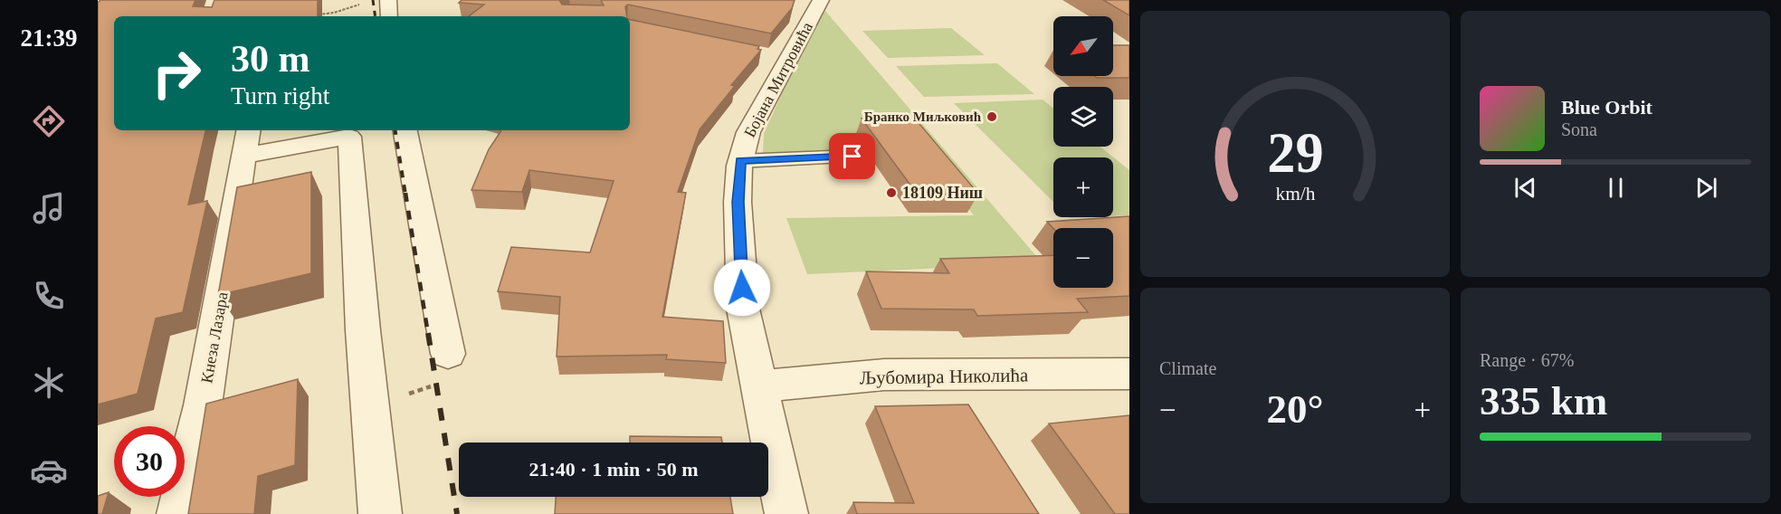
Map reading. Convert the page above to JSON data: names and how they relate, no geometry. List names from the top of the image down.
{
  "streets": {
    "street": ["Бојана Митровића", "Кнеза Лазара", "Љубомира Николића"]
  },
  "crossings": [
    ["Бојана Митровића", "Љубомира Николића"]
  ],
  "places": ["Бранко Миљковић", "18109 Ниш"],
  "north": "bottom left",
  "page": {
    "tabs": "21:39",
    "map_buttons": ["+", "−"],
    "turn": ["30 m", "Turn right"],
    "song": ["Blue Orbit", "Sona"],
    "tile": [
      "Climate",
      ["Range · 67%", "335 km"]
    ],
    "heat": ["−", "20°", "+"],
    "limit": "30",
    "trip": "21:40 · 1 min · 50 m",
    "gauge": ["29", "km/h"]
  }
}
